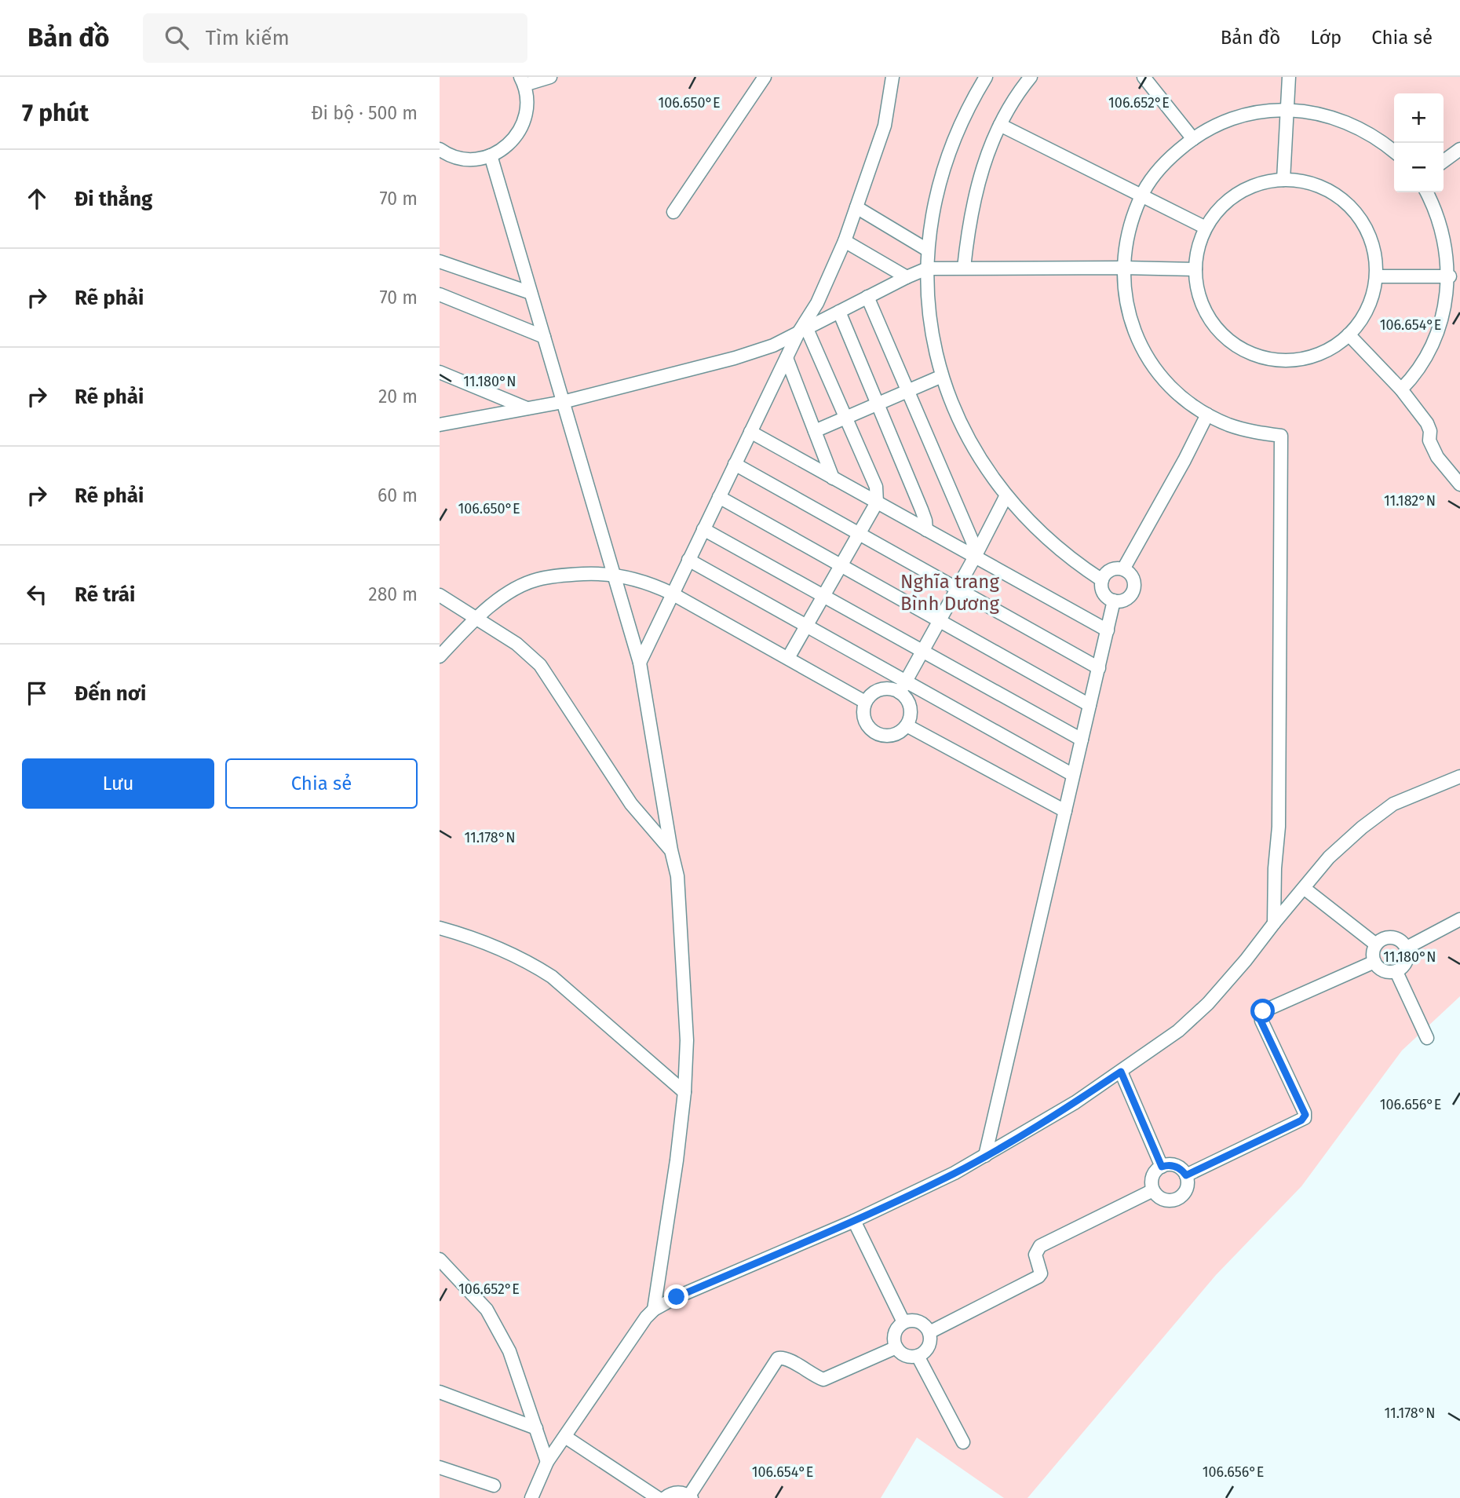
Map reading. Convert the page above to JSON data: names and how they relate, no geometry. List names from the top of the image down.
{
  "parks": ["Nghĩa trang Bình Dương"],
  "page": {
    "header": "Bản đồ",
    "search": "Tìm kiếm",
    "nav": ["Bản đồ", "Lớp", "Chia sẻ"],
    "heading": ["7 phút", "Đi bộ · 500 m"],
    "map_buttons": ["+", "−"],
    "list": [
      ["Đi thẳng", "70 m"],
      ["Rẽ phải", "70 m"],
      ["Rẽ phải", "20 m"],
      ["Rẽ phải", "60 m"],
      ["Rẽ trái", "280 m"],
      "Đến nơi"
    ],
    "buttons": ["Lưu", "Chia sẻ"]
  },
  "coordinates": [
    "106.650°E",
    "106.652°E",
    "106.654°E",
    "11.180°N",
    "11.182°N",
    "11.178°N",
    "106.656°E"
  ]
}
